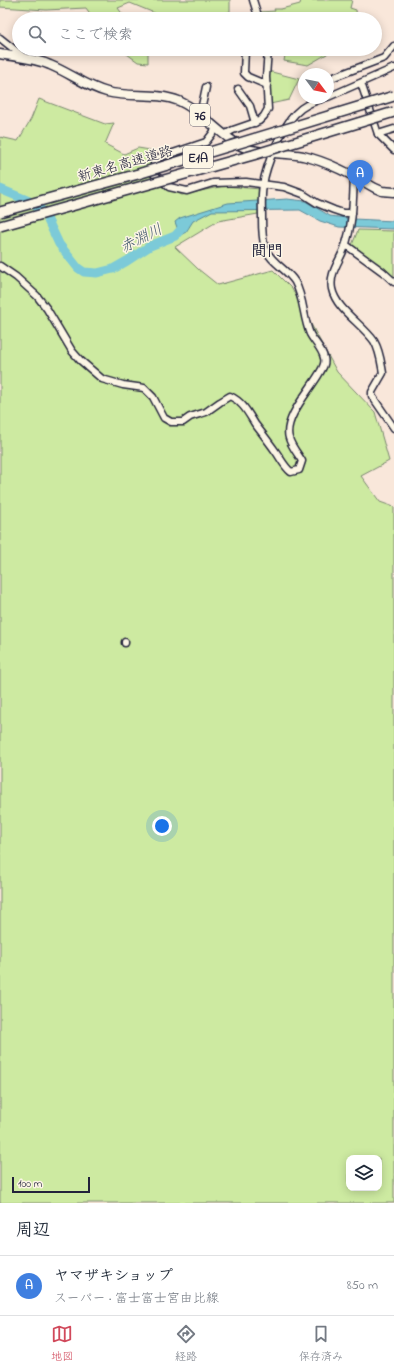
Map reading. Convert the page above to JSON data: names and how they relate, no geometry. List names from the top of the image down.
{
  "streets": {
    "highway": ["E1A", "新東名高速道路"],
    "main road": ["76"]
  },
  "districts": ["間門"],
  "water": ["赤淵川"],
  "scale_bar": "100 m",
  "north": "bottom right",
  "page": {
    "search": "ここで検索",
    "pins": "A",
    "scale": "100 m",
    "heading": "周辺",
    "list": [
      {
        "mark": "A",
        "name": "ヤマザキショップ",
        "note": "スーパー · 富士富士宮由比線",
        "value": "850 m"
      }
    ],
    "nav": ["地図", "経路", "保存済み"]
  }
}
